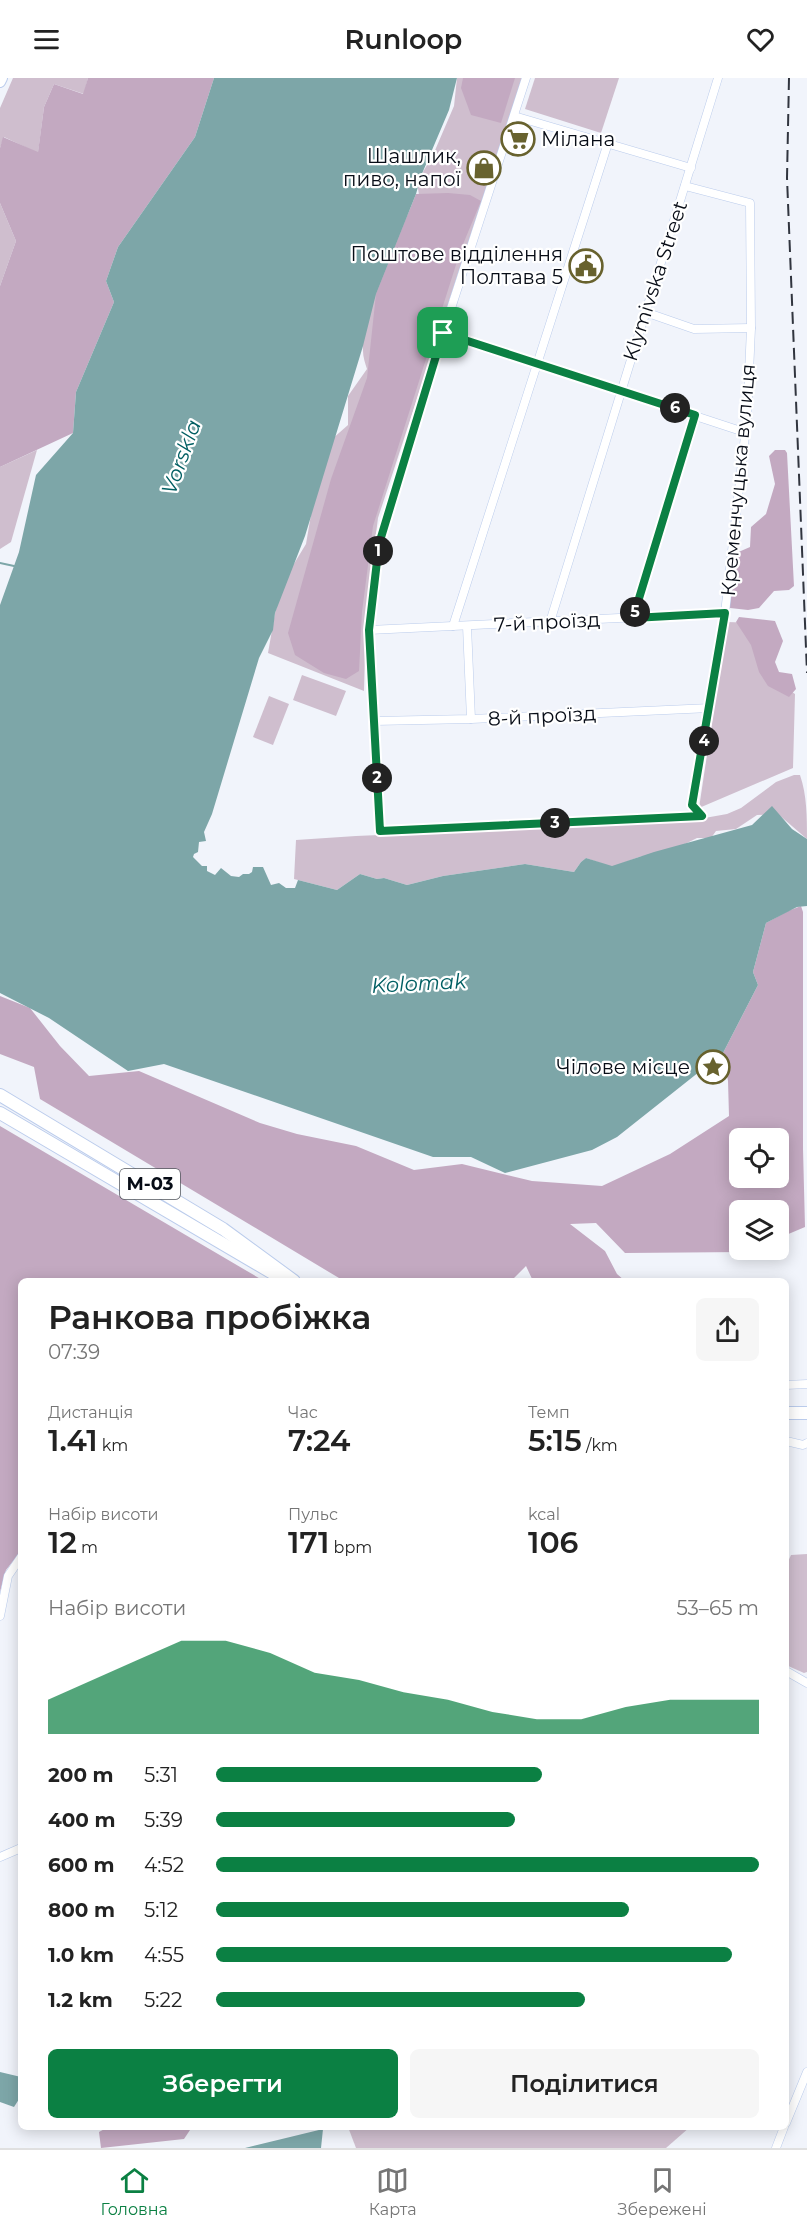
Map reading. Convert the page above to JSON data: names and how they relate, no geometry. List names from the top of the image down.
{
  "streets": {
    "highway": ["М-03"],
    "street": [
      "Klymivska Street",
      "Кременчуцька вулиця",
      "7-й проїзд",
      "8-й проїзд"
    ]
  },
  "crossings": [
    ["Klymivska Street", "Кременчуцька вулиця"],
    ["Klymivska Street", "7-й проїзд"],
    ["Кременчуцька вулиця", "7-й проїзд"],
    ["Кременчуцька вулиця", "8-й проїзд"]
  ],
  "water": ["Vorskla", "Kolomak"],
  "places": {
    "supermarket": ["Мілана"],
    "shop": ["Шашлик, пиво, напої"],
    "public building": ["Поштове відділення Полтава 5"],
    "place": ["Чілове місце"]
  },
  "page": {
    "header": "Runloop",
    "pins": [
      "6",
      "1",
      "5",
      "4",
      "2",
      "3"
    ],
    "heading": ["Ранкова пробіжка", "07:39"],
    "stats": [
      ["Дистанція", "1.41 km"],
      ["Час", "7:24"],
      ["Темп", "5:15 /km"],
      ["Набір висоти", "12 m"],
      ["Пульс", "171 bpm"],
      ["kcal", "106"]
    ],
    "chart": ["Набір висоти", "53–65 m"],
    "list": [
      {
        "name": "200 m",
        "note": "5:31"
      },
      {
        "name": "400 m",
        "note": "5:39"
      },
      {
        "name": "600 m",
        "note": "4:52"
      },
      {
        "name": "800 m",
        "note": "5:12"
      },
      {
        "name": "1.0 km",
        "note": "4:55"
      },
      {
        "name": "1.2 km",
        "note": "5:22"
      }
    ],
    "buttons": ["Зберегти", "Поділитися"],
    "tabs": ["Головна", "Карта", "Збережені"]
  }
}
